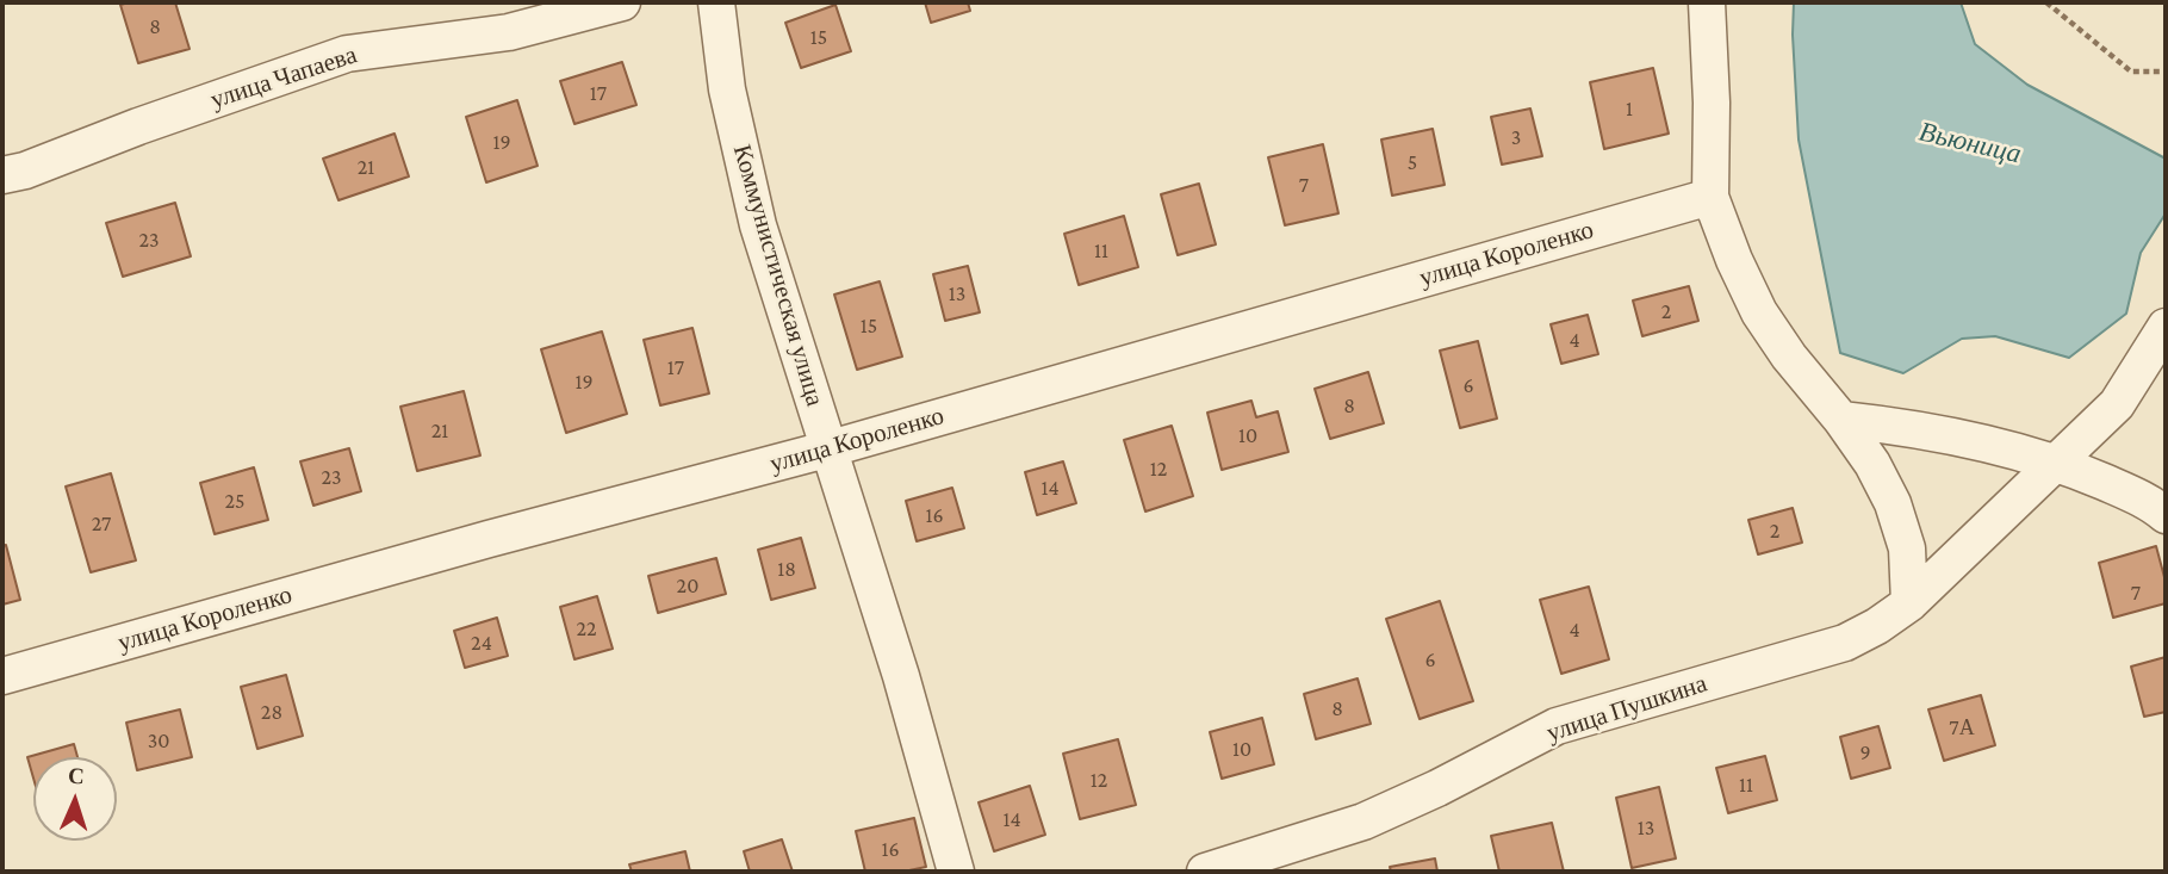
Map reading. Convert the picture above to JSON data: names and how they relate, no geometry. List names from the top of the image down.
{
  "streets": {
    "street": [
      "улица Чапаева",
      "улица Короленко",
      "Коммунистическая улица",
      "улица Пушкина"
    ]
  },
  "crossings": [
    ["улица Короленко", "Коммунистическая улица"]
  ],
  "water": ["Вьюница"],
  "house_numbers": [
    "8",
    "15",
    "17",
    "1",
    "3",
    "19",
    "5",
    "21",
    "7",
    "23",
    "11",
    "13",
    "2",
    "15",
    "4",
    "17",
    "19",
    "6",
    "8",
    "21",
    "10",
    "12",
    "23",
    "14",
    "25",
    "16",
    "27",
    "2",
    "18",
    "20",
    "7",
    "22",
    "4",
    "24",
    "6",
    "8",
    "28",
    "7А",
    "30",
    "10",
    "9",
    "12",
    "11",
    "14",
    "13",
    "16"
  ],
  "north": "top"
}
